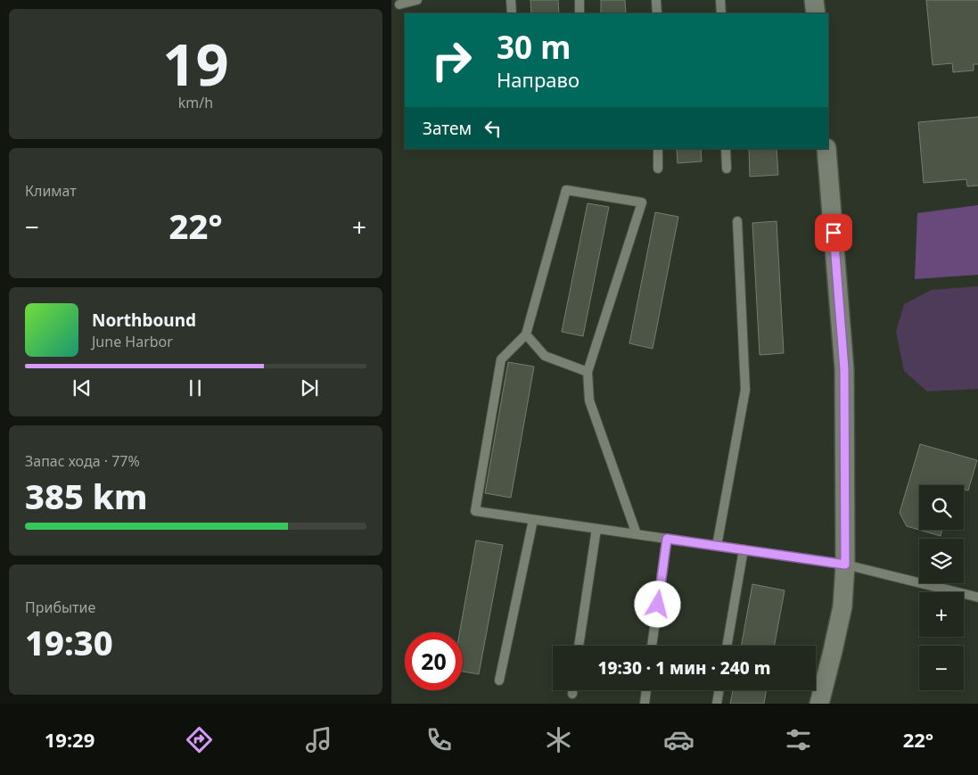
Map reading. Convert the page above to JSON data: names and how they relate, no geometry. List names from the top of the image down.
{
  "page": {
    "tile": [
      ["19", "km/h"],
      "Климат",
      ["Запас хода · 77%", "385 km"],
      ["Прибытие", "19:30"]
    ],
    "turn": ["30 m", "Направо"],
    "then": "Затем",
    "heat": ["−", "22°", "+"],
    "song": ["Northbound", "June Harbor"],
    "map_buttons": ["+", "−"],
    "limit": "20",
    "trip": "19:30 · 1 мин · 240 m",
    "tabs": ["19:29", "22°"]
  }
}
